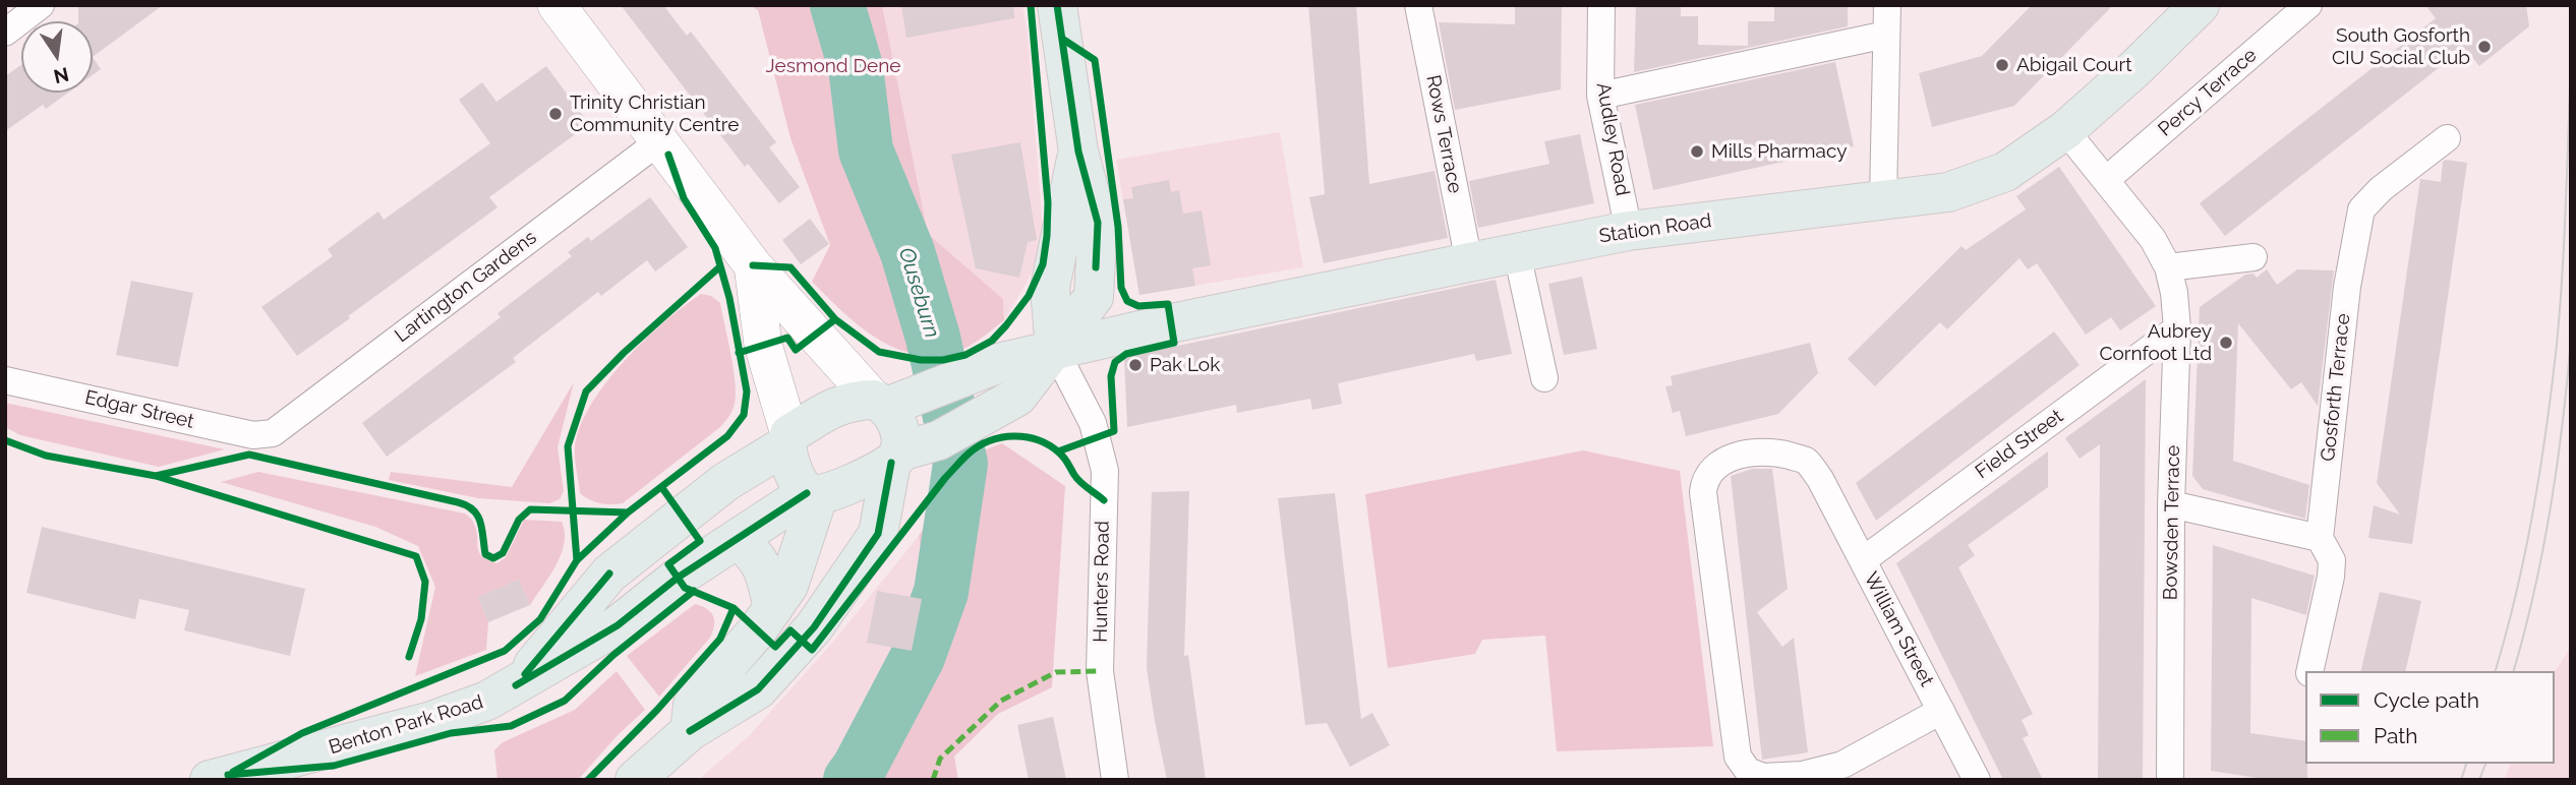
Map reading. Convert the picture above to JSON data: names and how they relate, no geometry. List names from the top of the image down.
{
  "streets": {
    "main road": ["Station Road", "Benton Park Road"],
    "street": [
      "Percy Terrace",
      "Rows Terrace",
      "Audley Road",
      "Lartington Gardens",
      "Gosforth Terrace",
      "Edgar Street",
      "Field Street",
      "Bowsden Terrace",
      "Hunters Road",
      "William Street"
    ]
  },
  "crossings": [
    ["Percy Terrace", "Bowsden Terrace"],
    ["Rows Terrace", "Station Road"],
    ["Audley Road", "Station Road"],
    ["Station Road", "Bowsden Terrace"],
    ["Station Road", "Hunters Road"],
    ["Station Road", "Benton Park Road"],
    ["Lartington Gardens", "Edgar Street"],
    ["Field Street", "Bowsden Terrace"],
    ["Field Street", "William Street"]
  ],
  "water": ["Ouseburn"],
  "parks": ["Jesmond Dene"],
  "places": [
    "South Gosforth CIU Social Club",
    "Abigail Court",
    "Trinity Christian Community Centre",
    "Mills Pharmacy",
    "Aubrey Cornfoot Ltd",
    "Pak Lok"
  ],
  "legend": ["Cycle path", "Path"],
  "north": "bottom"
}
